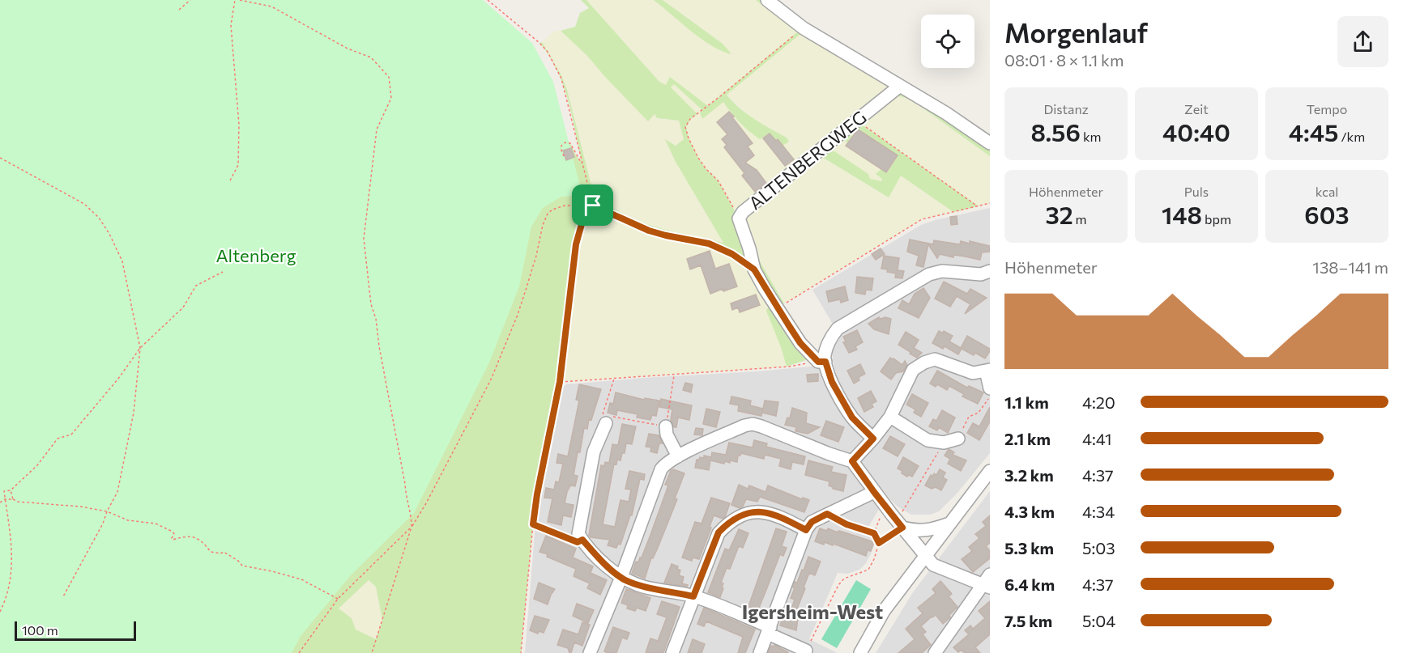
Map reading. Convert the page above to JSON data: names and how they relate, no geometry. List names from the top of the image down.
{
  "streets": {
    "street": ["ALTENBERGWEG"]
  },
  "districts": ["Igersheim-West"],
  "parks": ["Altenberg"],
  "scale_bar": "100 m",
  "page": {
    "heading": ["Morgenlauf", "08:01 · 8 × 1.1 km"],
    "stats": [
      ["Distanz", "8.56 km"],
      ["Zeit", "40:40"],
      ["Tempo", "4:45 /km"],
      ["Höhenmeter", "32 m"],
      ["Puls", "148 bpm"],
      ["kcal", "603"]
    ],
    "chart": ["Höhenmeter", "138–141 m"],
    "list": [
      {
        "name": "1.1 km",
        "note": "4:20"
      },
      {
        "name": "2.1 km",
        "note": "4:41"
      },
      {
        "name": "3.2 km",
        "note": "4:37"
      },
      {
        "name": "4.3 km",
        "note": "4:34"
      },
      {
        "name": "5.3 km",
        "note": "5:03"
      },
      {
        "name": "6.4 km",
        "note": "4:37"
      },
      {
        "name": "7.5 km",
        "note": "5:04"
      }
    ],
    "scale": "100 m"
  }
}
